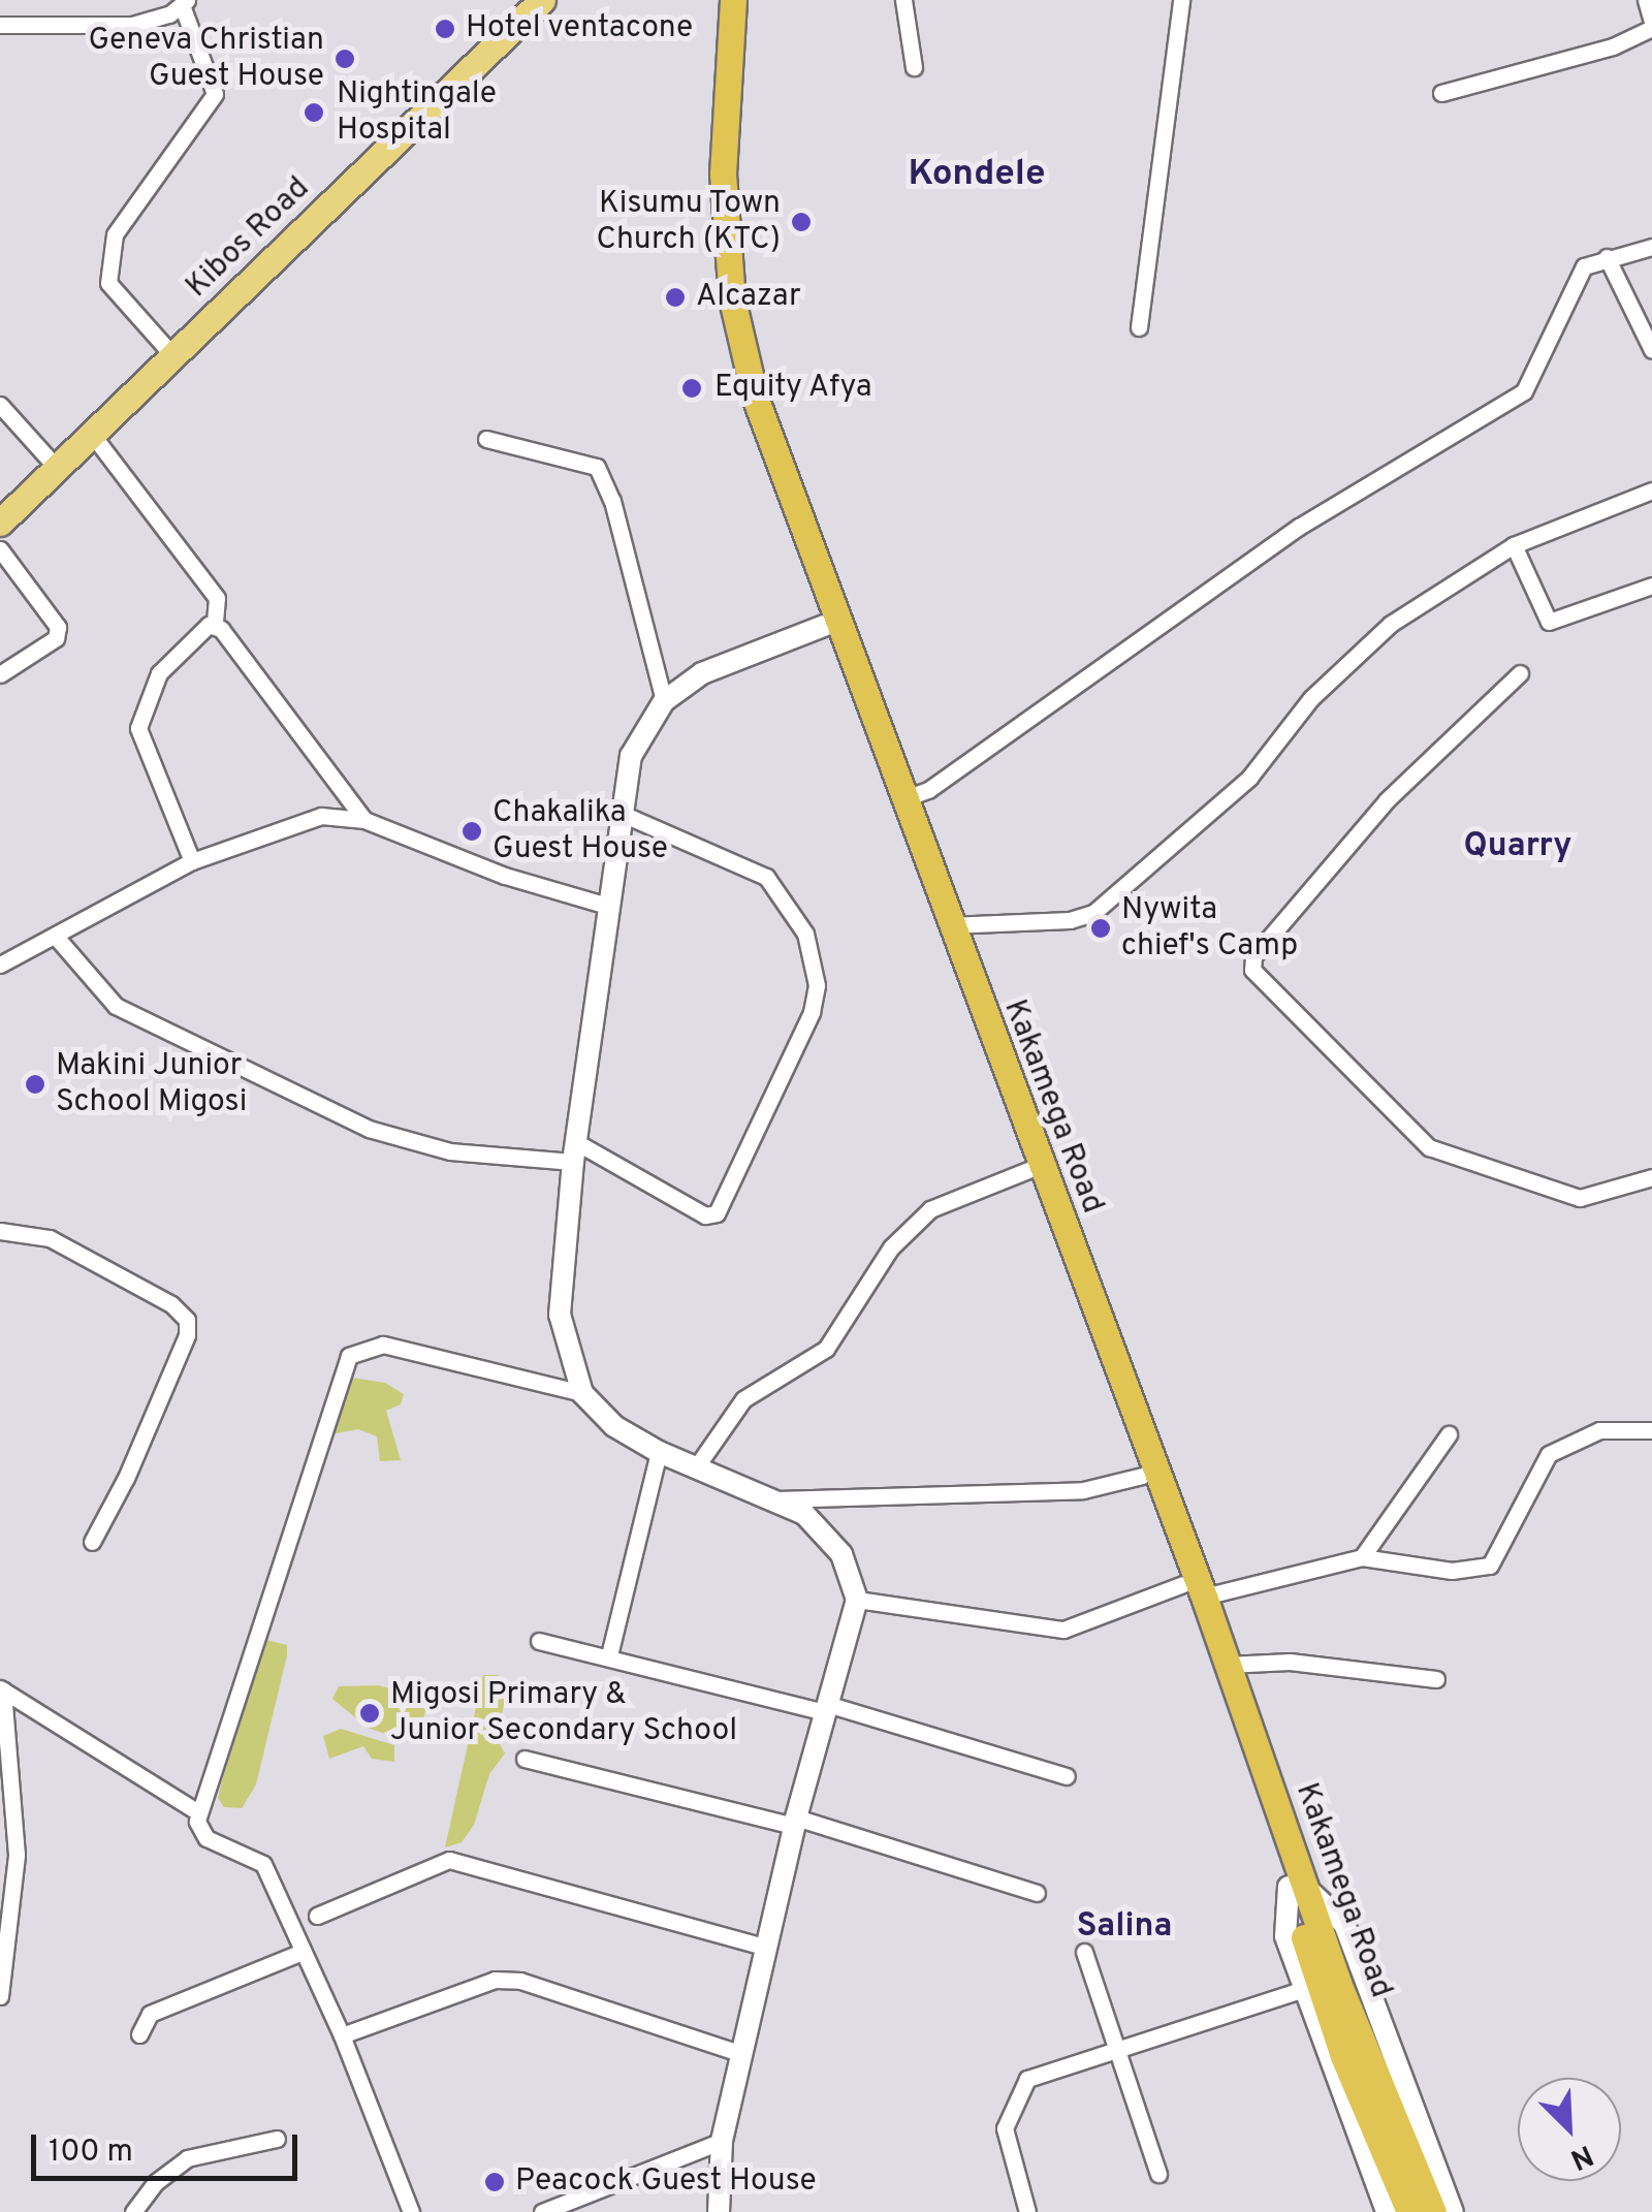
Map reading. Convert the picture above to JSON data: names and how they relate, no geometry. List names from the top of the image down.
{
  "streets": {
    "highway": ["Kakamega Road"],
    "main road": ["Kibos Road"]
  },
  "districts": ["Kondele", "Quarry", "Salina"],
  "places": [
    "Hotel ventacone",
    "Geneva Christian Guest House",
    "Nightingale Hospital",
    "Kisumu Town Church (KTC)",
    "Alcazar",
    "Equity Afya",
    "Chakalika Guest House",
    "Nywita chief's Camp",
    "Makini Junior School Migosi",
    "Migosi Primary & Junior Secondary School",
    "Peacock Guest House"
  ],
  "scale_bar": "100 m",
  "north": "bottom right"
}
